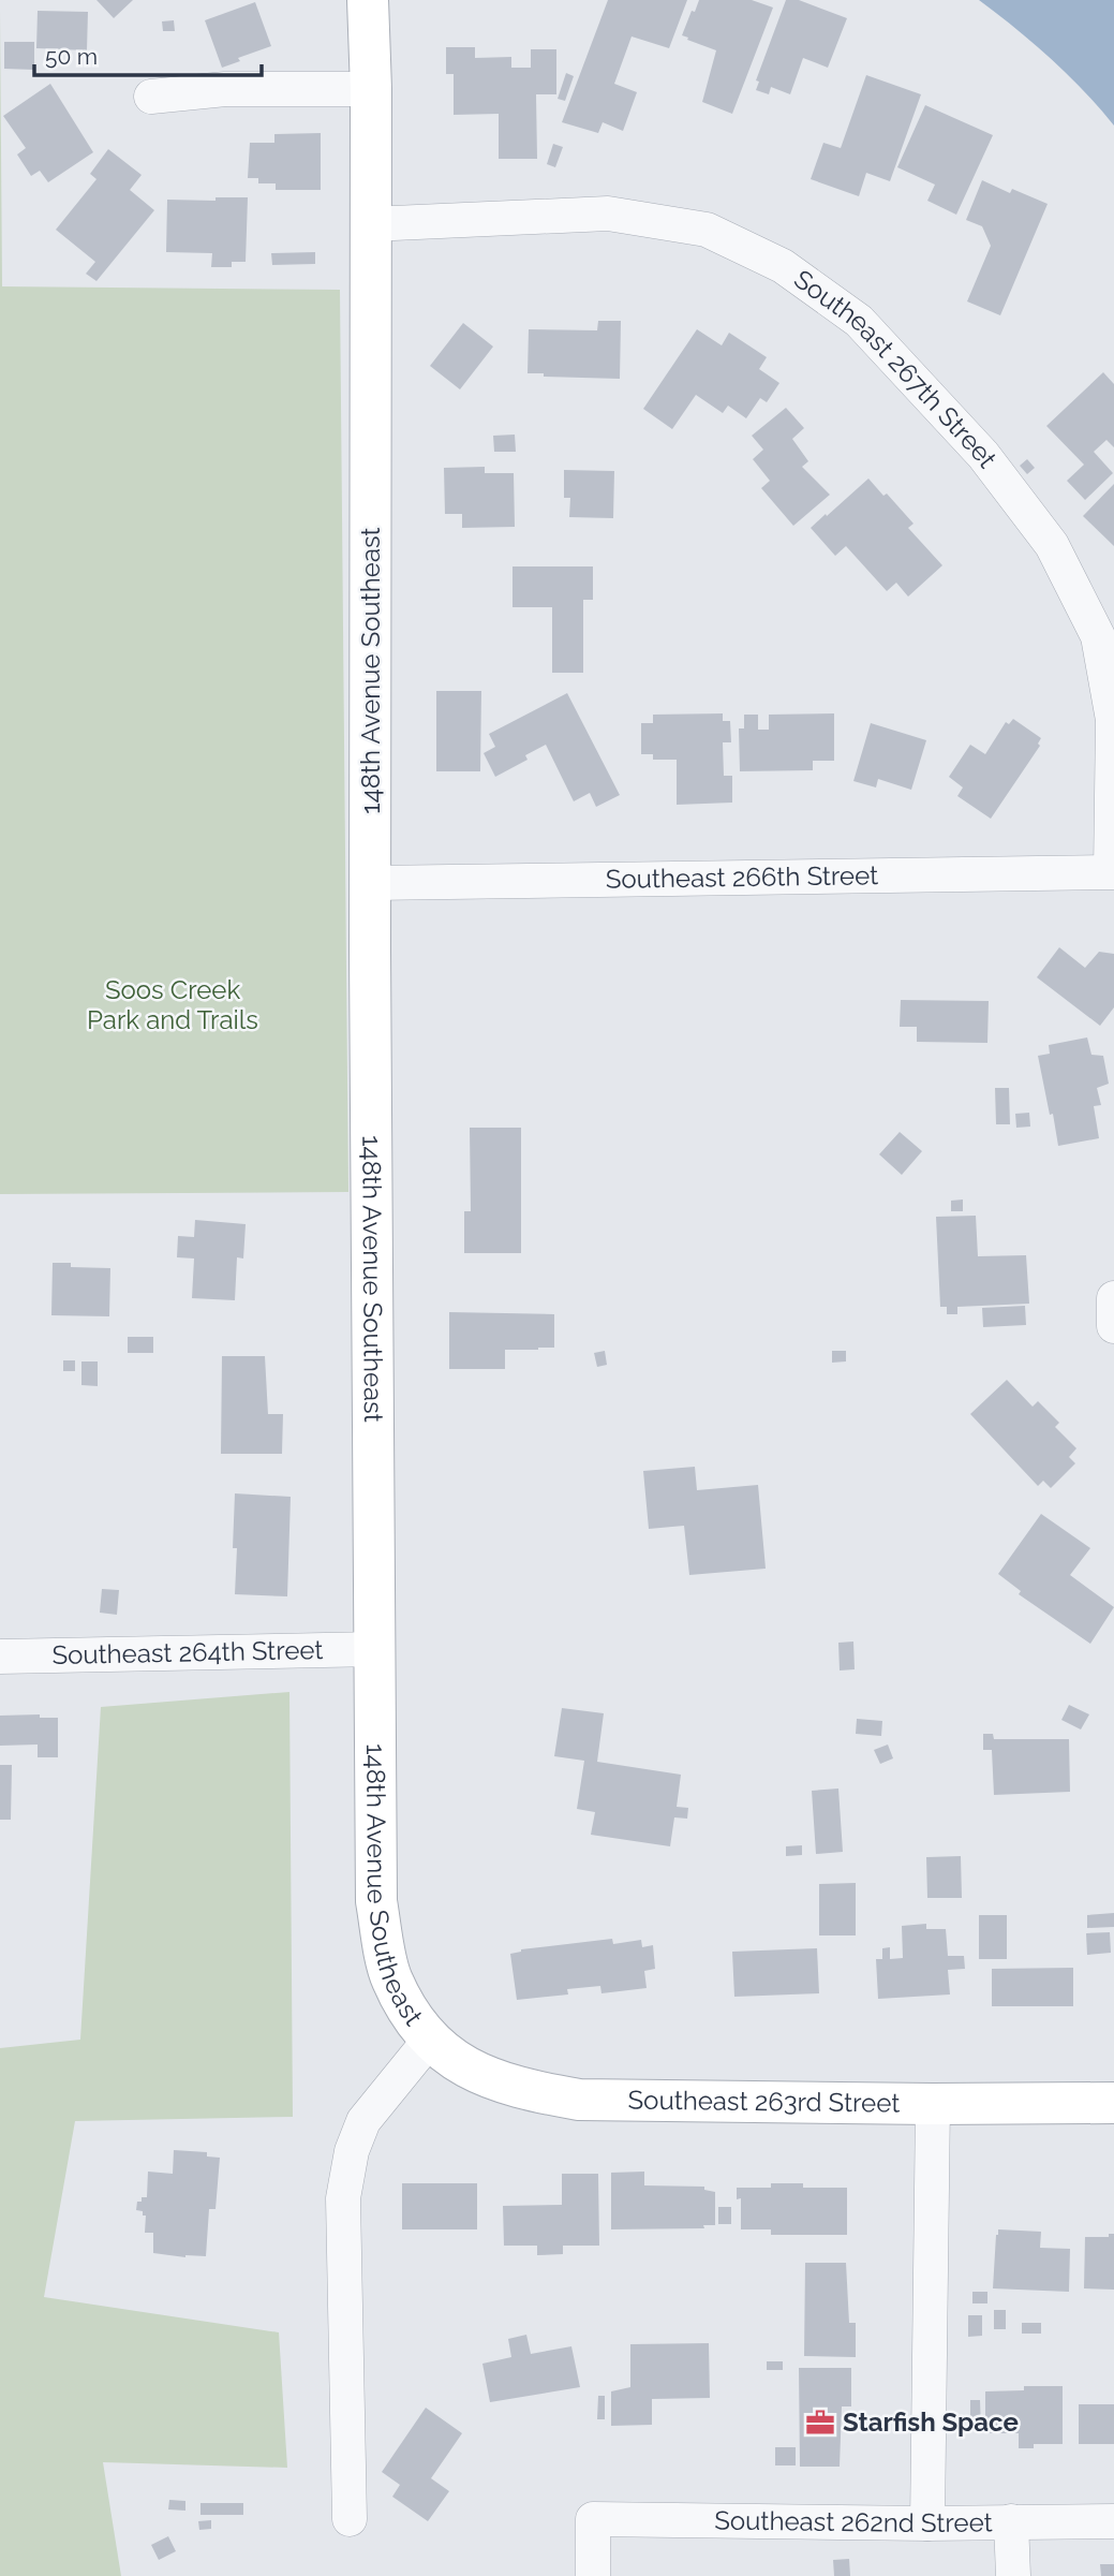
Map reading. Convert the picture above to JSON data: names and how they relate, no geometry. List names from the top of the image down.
{
  "streets": {
    "street": [
      "Southeast 267th Street",
      "148th Avenue Southeast",
      "Southeast 266th Street",
      "Southeast 264th Street",
      "Southeast 263rd Street",
      "Southeast 262nd Street"
    ]
  },
  "crossings": [
    ["Southeast 267th Street", "148th Avenue Southeast"],
    ["Southeast 267th Street", "Southeast 266th Street"],
    ["148th Avenue Southeast", "Southeast 266th Street"],
    ["148th Avenue Southeast", "Southeast 264th Street"],
    ["148th Avenue Southeast", "Southeast 263rd Street"]
  ],
  "parks": ["Soos Creek Park and Trails"],
  "places": {
    "office": ["Starfish Space"]
  },
  "scale_bar": "50 m"
}
